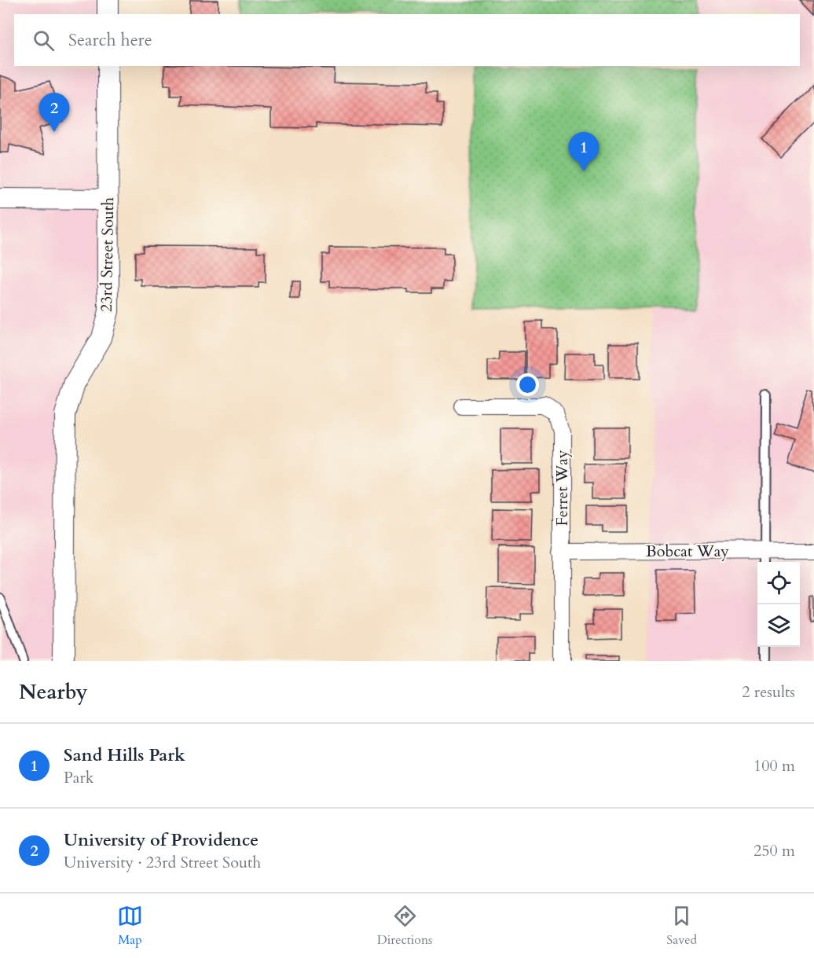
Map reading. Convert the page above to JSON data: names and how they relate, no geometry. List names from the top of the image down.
{
  "streets": {
    "street": ["23rd Street South", "Ferret Way", "Bobcat Way"]
  },
  "crossings": [
    ["Ferret Way", "Bobcat Way"]
  ],
  "page": {
    "search": "Search here",
    "pins": ["2", "1"],
    "heading": ["Nearby", "2 results"],
    "list": [
      {
        "mark": "1",
        "name": "Sand Hills Park",
        "note": "Park",
        "value": "100 m"
      },
      {
        "mark": "2",
        "name": "University of Providence",
        "note": "University · 23rd Street South",
        "value": "250 m"
      }
    ],
    "nav": ["Map", "Directions", "Saved"]
  }
}
